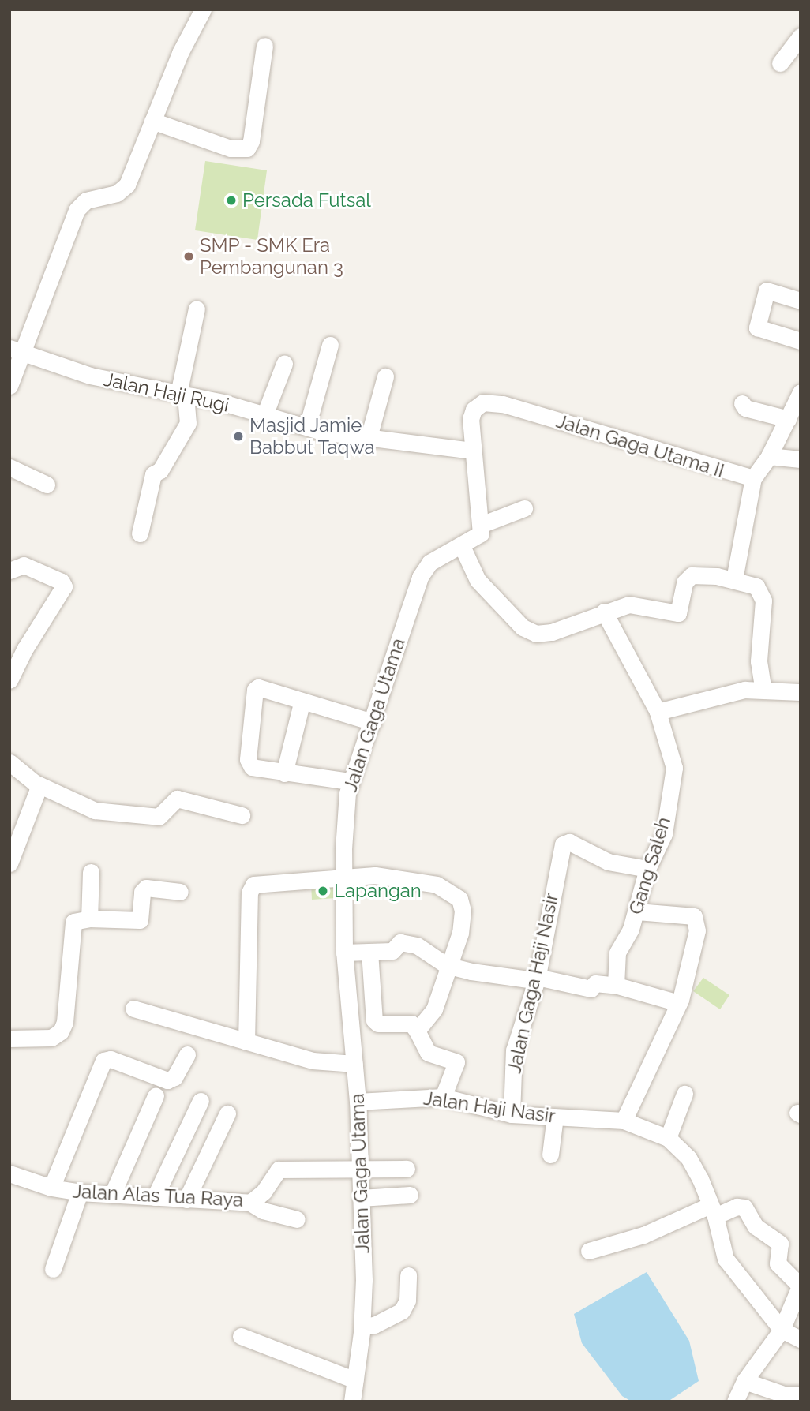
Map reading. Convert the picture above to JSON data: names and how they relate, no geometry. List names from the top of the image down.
{
  "streets": {
    "street": [
      "Jalan Haji Rugi",
      "Jalan Gaga Utama II",
      "Jalan Gaga Utama",
      "Gang Saleh",
      "Jalan Gaga Haji Nasir",
      "Jalan Haji Nasir",
      "Jalan Alas Tua Raya"
    ]
  },
  "crossings": [
    ["Jalan Haji Rugi", "Jalan Gaga Utama II"],
    ["Jalan Gaga Utama", "Jalan Haji Nasir"],
    ["Jalan Gaga Utama", "Jalan Alas Tua Raya"],
    ["Gang Saleh", "Jalan Gaga Haji Nasir"],
    ["Jalan Gaga Haji Nasir", "Jalan Haji Nasir"]
  ],
  "places": [
    "Persada Futsal",
    "SMP - SMK Era Pembangunan 3",
    "Masjid Jamie Babbut Taqwa",
    "Lapangan"
  ]
}
